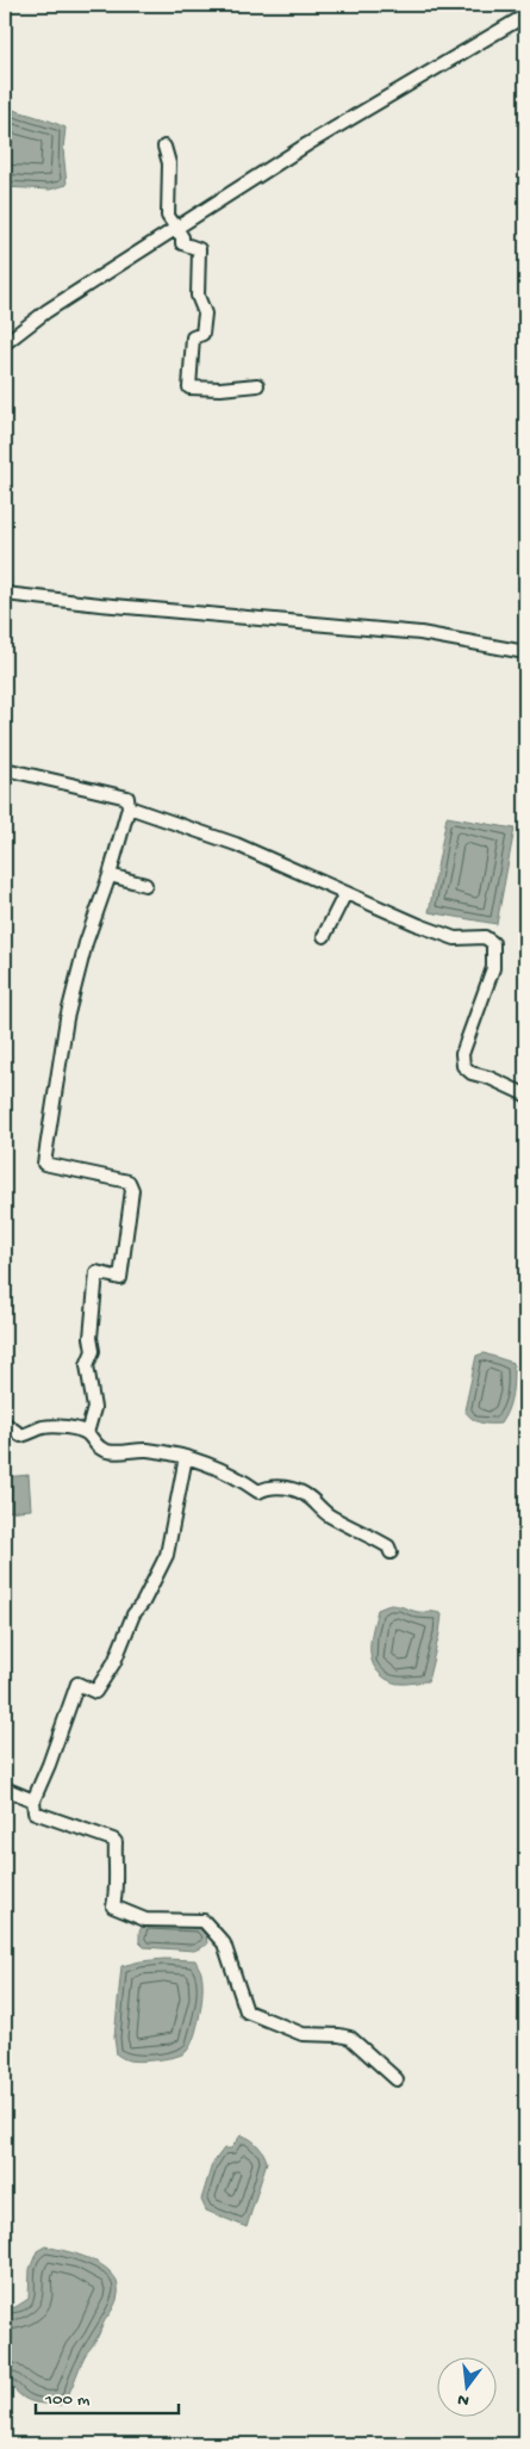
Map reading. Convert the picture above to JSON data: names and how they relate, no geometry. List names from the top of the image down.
{
  "scale_bar": "100 m",
  "north": "bottom"
}
